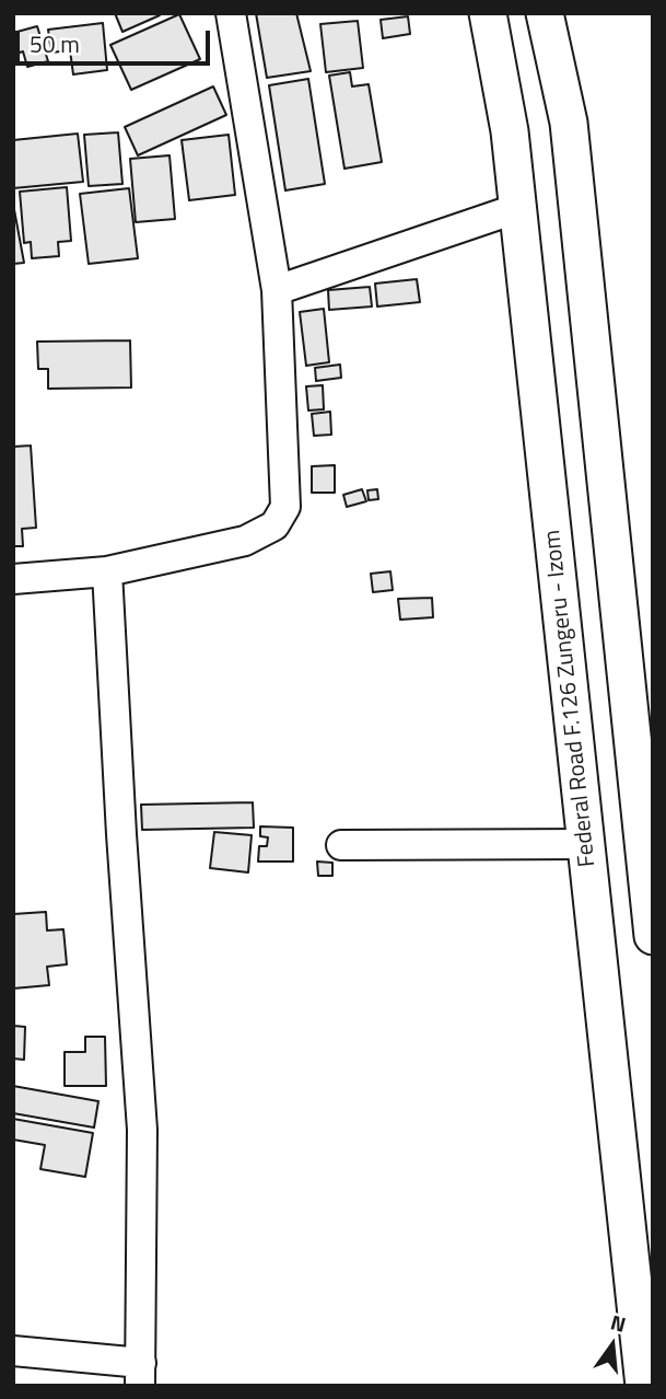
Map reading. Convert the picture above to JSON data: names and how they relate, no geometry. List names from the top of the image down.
{
  "streets": {
    "main road": ["Federal Road F.126 Zungeru - Izom"]
  },
  "scale_bar": "50 m",
  "north": "top"
}
